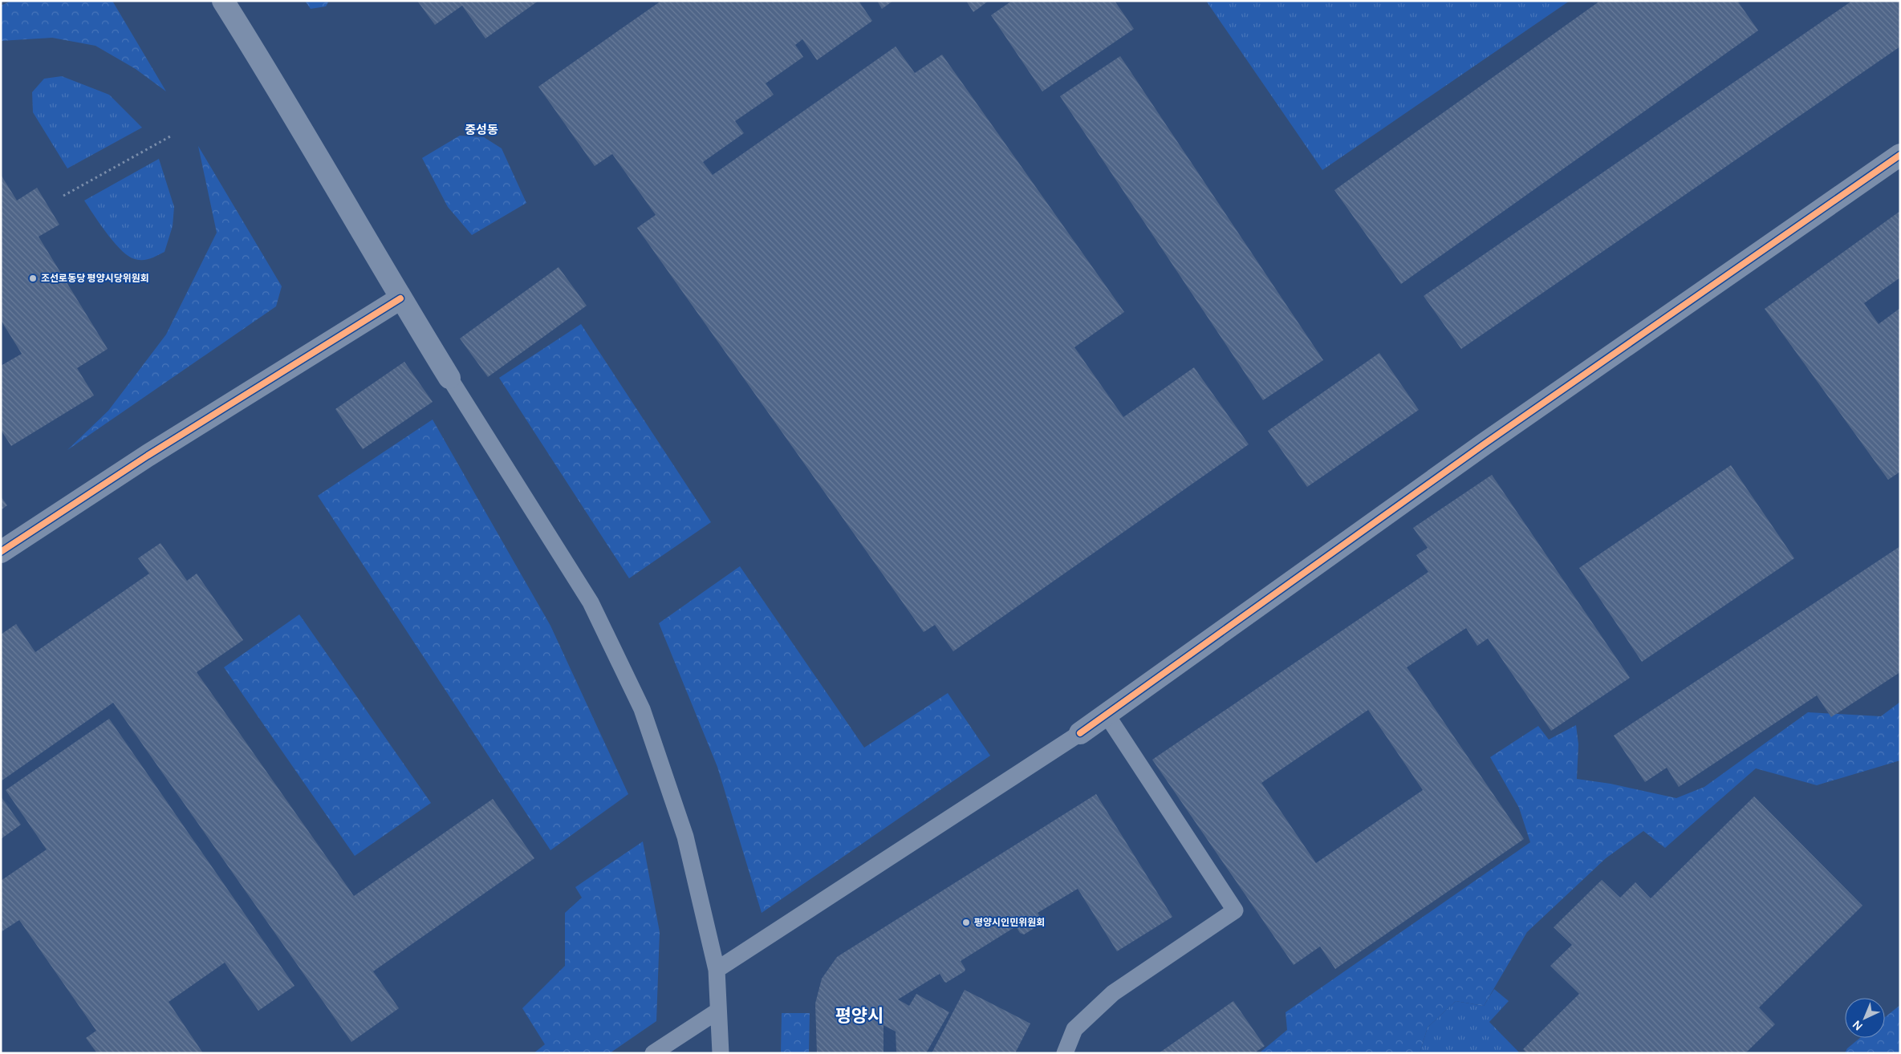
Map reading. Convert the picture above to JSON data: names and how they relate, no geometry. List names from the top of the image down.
{
  "districts": ["중성동", "평양시"],
  "places": ["조선로동당 평양시당위원회", "평양시인민위원회"],
  "north": "bottom left"
}
